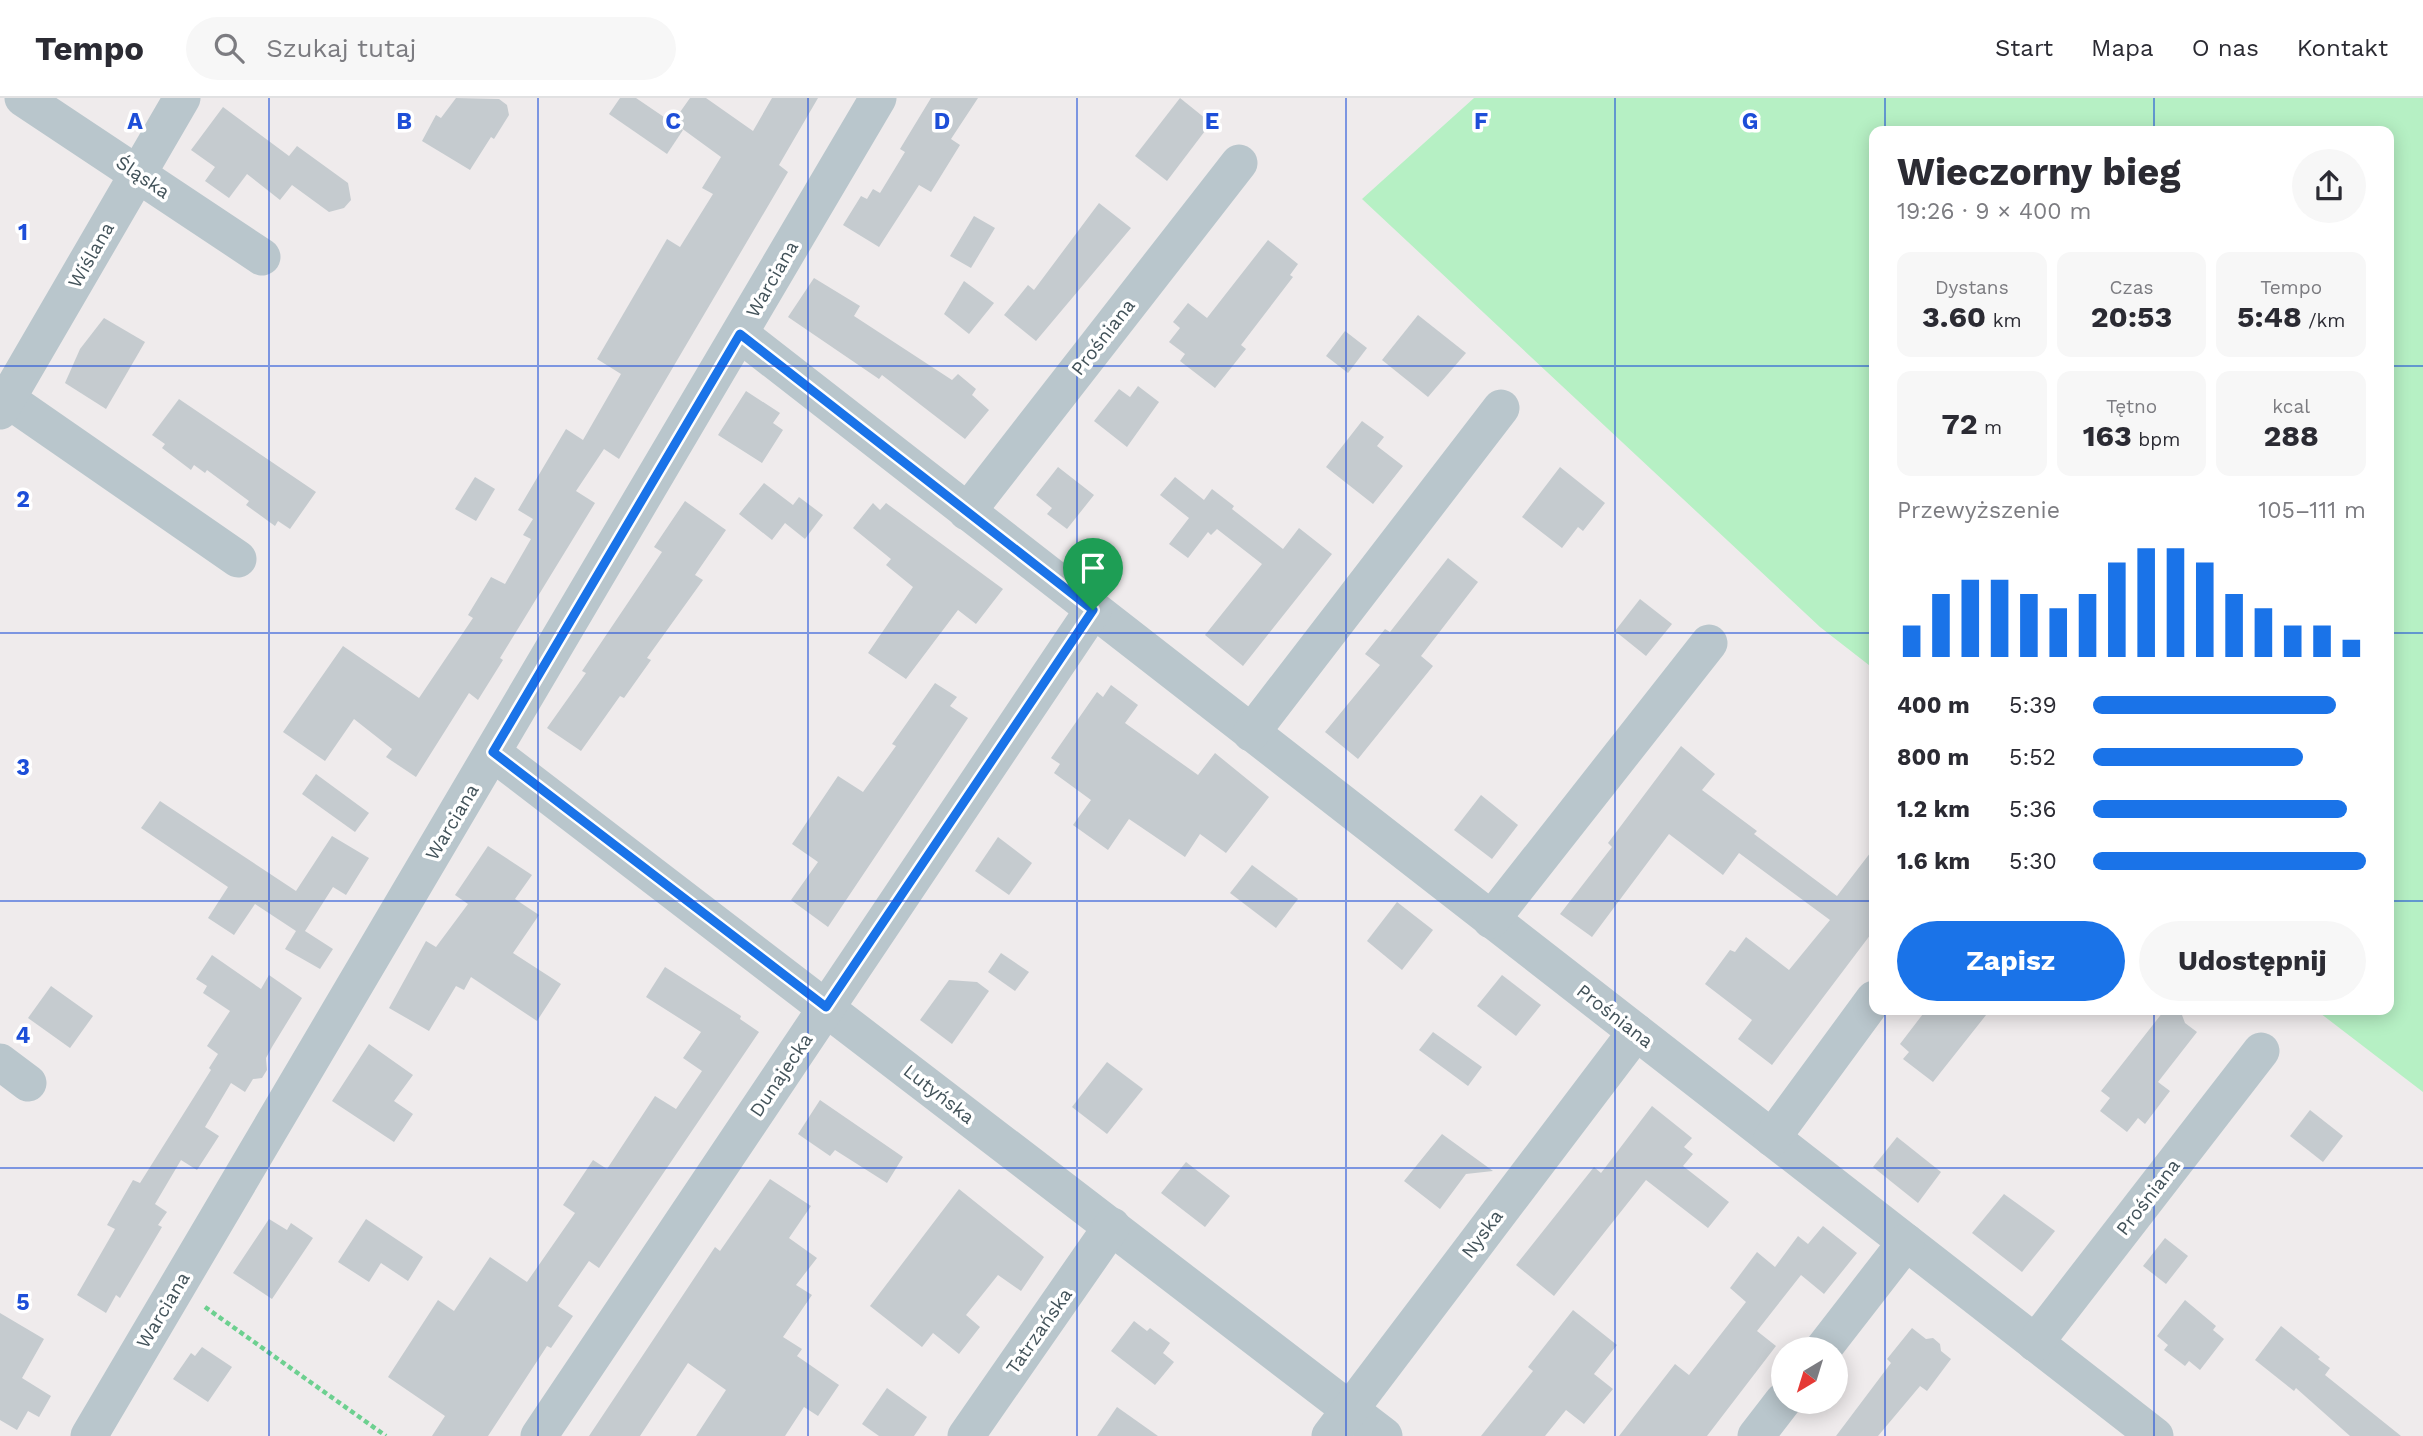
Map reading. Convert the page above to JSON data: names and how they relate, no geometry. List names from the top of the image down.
{
  "streets": {
    "street": [
      "Śląska",
      "Wiślana",
      "Warciana",
      "Prośniana",
      "Dunajecka",
      "Lutyńska",
      "Nyska",
      "Tatrzańska"
    ]
  },
  "crossings": [
    ["Śląska", "Wiślana"],
    ["Warciana", "Prośniana"],
    ["Warciana", "Lutyńska"],
    ["Prośniana", "Dunajecka"],
    ["Prośniana", "Nyska"],
    ["Dunajecka", "Lutyńska"],
    ["Lutyńska", "Nyska"],
    ["Lutyńska", "Tatrzańska"]
  ],
  "north": "bottom left",
  "page": {
    "header": "Tempo",
    "search": "Szukaj tutaj",
    "nav": [
      "Start",
      "Mapa",
      "O nas",
      "Kontakt"
    ],
    "heading": ["Wieczorny bieg", "19:26 · 9 × 400 m"],
    "stats": [
      ["Dystans", "3.60 km"],
      ["Czas", "20:53"],
      ["Tempo", "5:48 /km"],
      ["72 m"],
      ["Tętno", "163 bpm"],
      ["kcal", "288"]
    ],
    "chart": ["Przewyższenie", "105–111 m"],
    "list": [
      {
        "name": "400 m",
        "note": "5:39"
      },
      {
        "name": "800 m",
        "note": "5:52"
      },
      {
        "name": "1.2 km",
        "note": "5:36"
      },
      {
        "name": "1.6 km",
        "note": "5:30"
      }
    ],
    "buttons": ["Zapisz", "Udostępnij"]
  },
  "grid": {
    "columns": [
      "A",
      "B",
      "C",
      "D",
      "E",
      "F",
      "G"
    ],
    "rows": [
      "1",
      "2",
      "3",
      "4",
      "5"
    ]
  }
}
